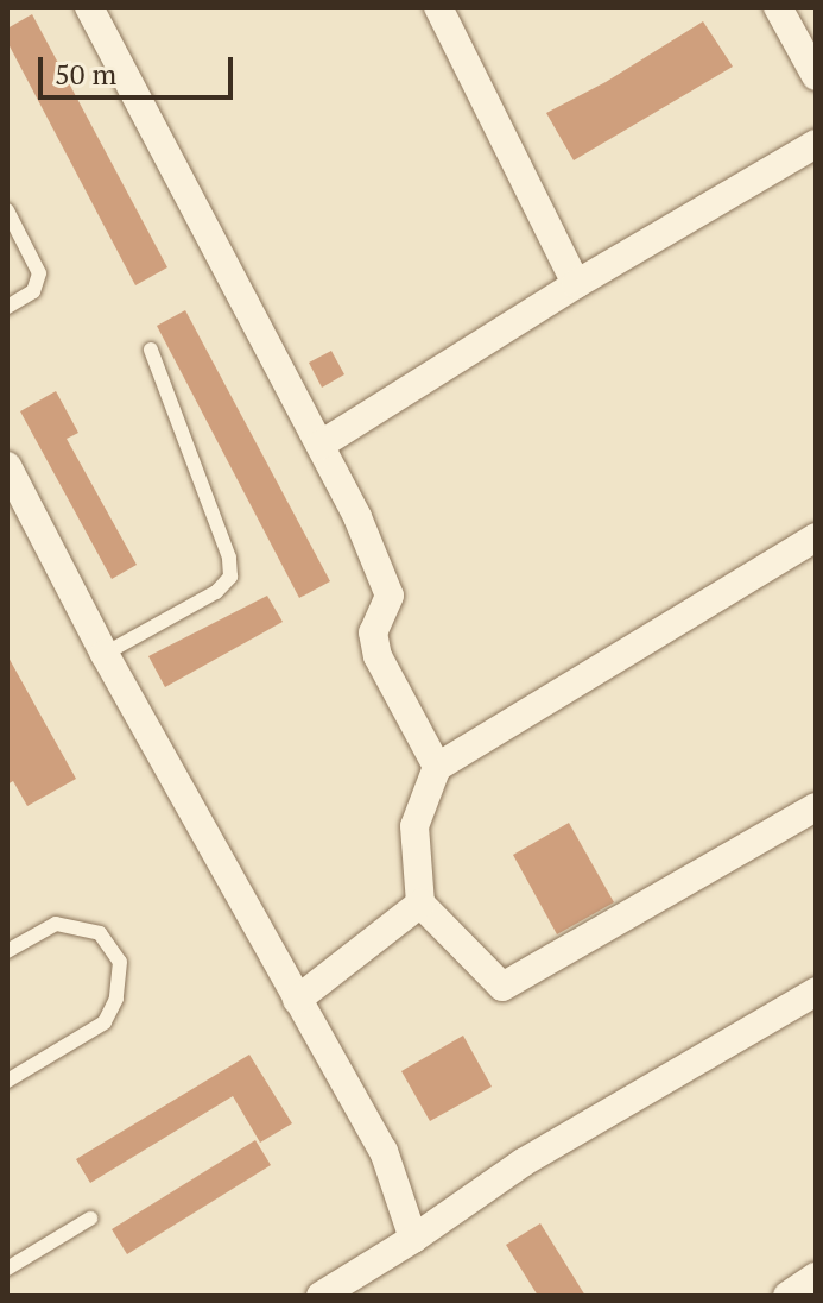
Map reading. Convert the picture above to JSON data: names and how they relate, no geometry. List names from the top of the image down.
{
  "scale_bar": "50 m"
}
